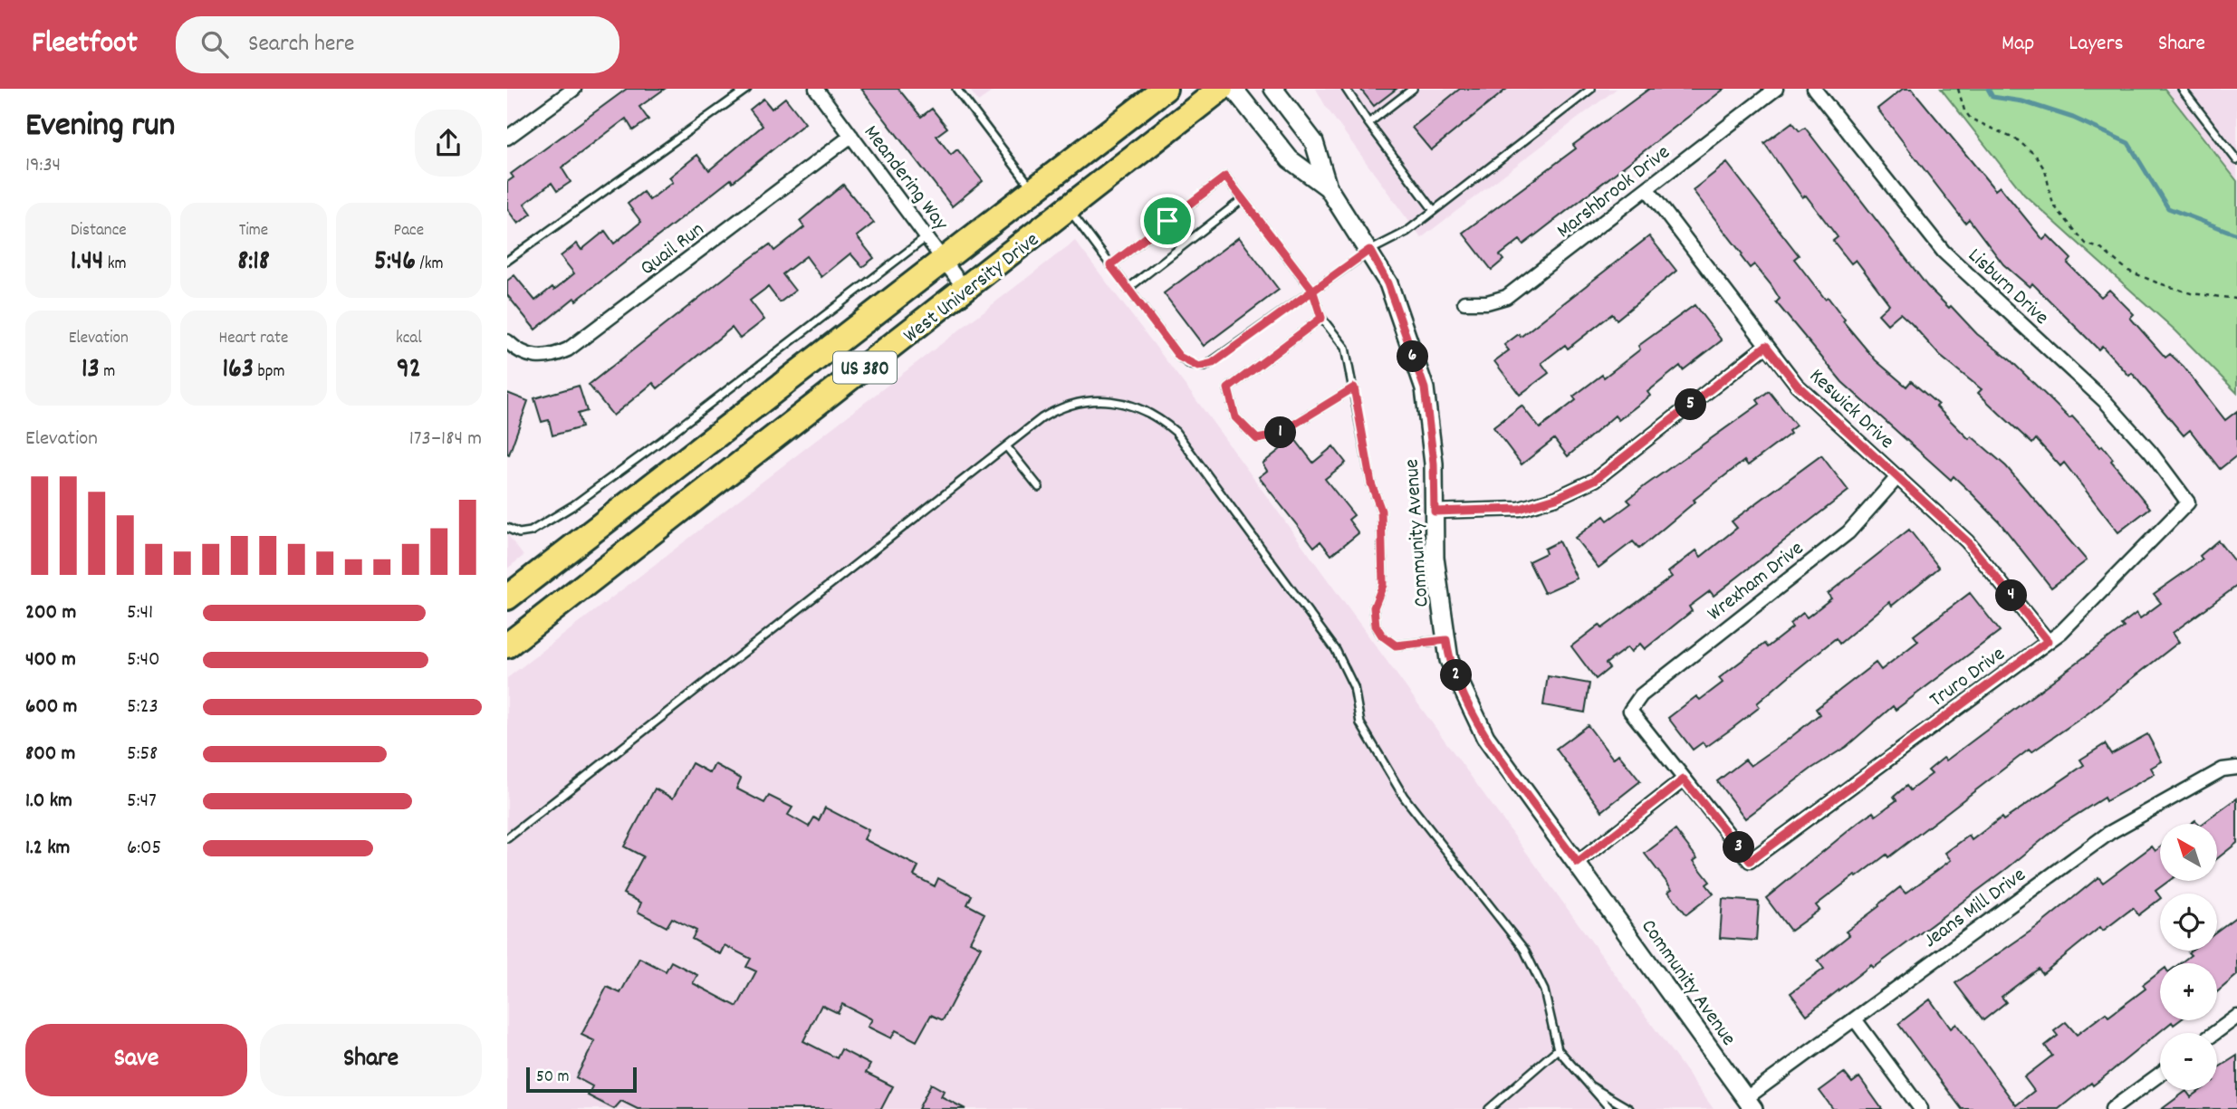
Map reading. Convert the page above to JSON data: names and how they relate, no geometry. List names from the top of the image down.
{
  "streets": {
    "highway": ["West University Drive", "US 380"],
    "street": [
      "Meandering Way",
      "Marshbrook Drive",
      "Quail Run",
      "Lisburn Drive",
      "Keswick Drive",
      "Community Avenue",
      "Wrexham Drive",
      "Truro Drive",
      "Jeans Mill Drive"
    ]
  },
  "crossings": [
    ["Meandering Way", "Quail Run"],
    ["Meandering Way", "West University Drive"],
    ["Marshbrook Drive", "Keswick Drive"],
    ["Lisburn Drive", "Truro Drive"],
    ["Keswick Drive", "Wrexham Drive"],
    ["Keswick Drive", "Truro Drive"],
    ["Community Avenue", "Jeans Mill Drive"],
    ["Wrexham Drive", "Truro Drive"]
  ],
  "scale_bar": "50 m",
  "north": "top left",
  "page": {
    "header": "Fleetfoot",
    "search": "Search here",
    "nav": ["Map", "Layers", "Share"],
    "heading": ["Evening run", "19:34"],
    "stats": [
      ["Distance", "1.44 km"],
      ["Time", "8:18"],
      ["Pace", "5:46 /km"],
      ["Elevation", "13 m"],
      ["Heart rate", "163 bpm"],
      ["kcal", "92"]
    ],
    "pins": [
      "6",
      "5",
      "1",
      "4",
      "2",
      "3"
    ],
    "chart": ["Elevation", "173–184 m"],
    "list": [
      {
        "name": "200 m",
        "note": "5:41"
      },
      {
        "name": "400 m",
        "note": "5:40"
      },
      {
        "name": "600 m",
        "note": "5:23"
      },
      {
        "name": "800 m",
        "note": "5:58"
      },
      {
        "name": "1.0 km",
        "note": "5:47"
      },
      {
        "name": "1.2 km",
        "note": "6:05"
      }
    ],
    "map_buttons": ["+", "−"],
    "buttons": ["Save", "Share"],
    "scale": "50 m"
  }
}
